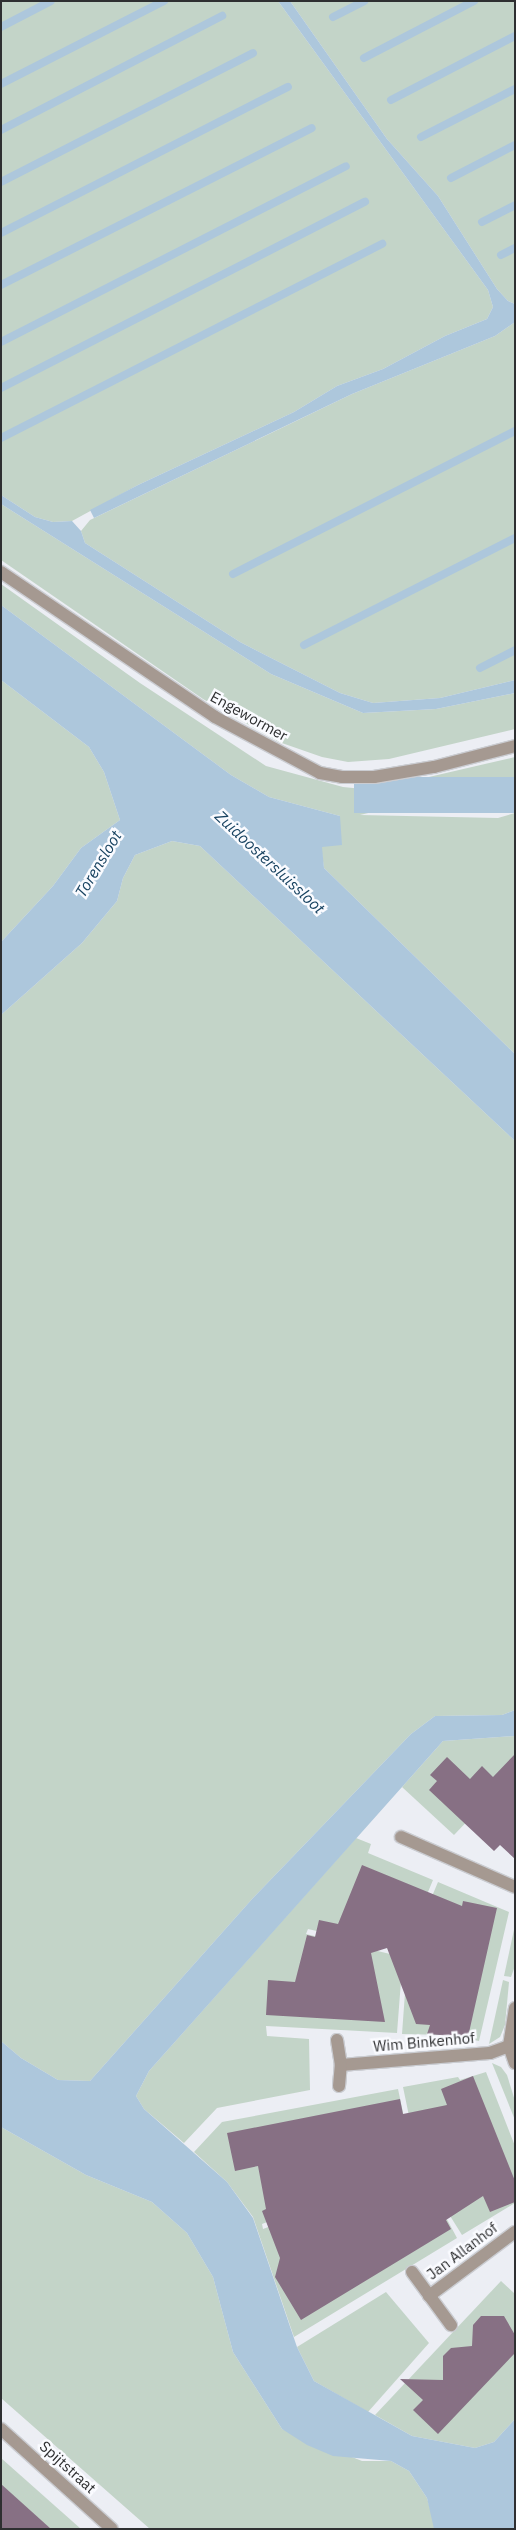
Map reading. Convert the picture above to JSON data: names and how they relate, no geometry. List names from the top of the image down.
{
  "streets": {
    "street": [
      "Engewormer",
      "Wim Binkenhof",
      "Jan Allanhof",
      "Spijtstraat"
    ]
  },
  "water": ["Zuidoostersluissloot", "Torensloot"]
}
